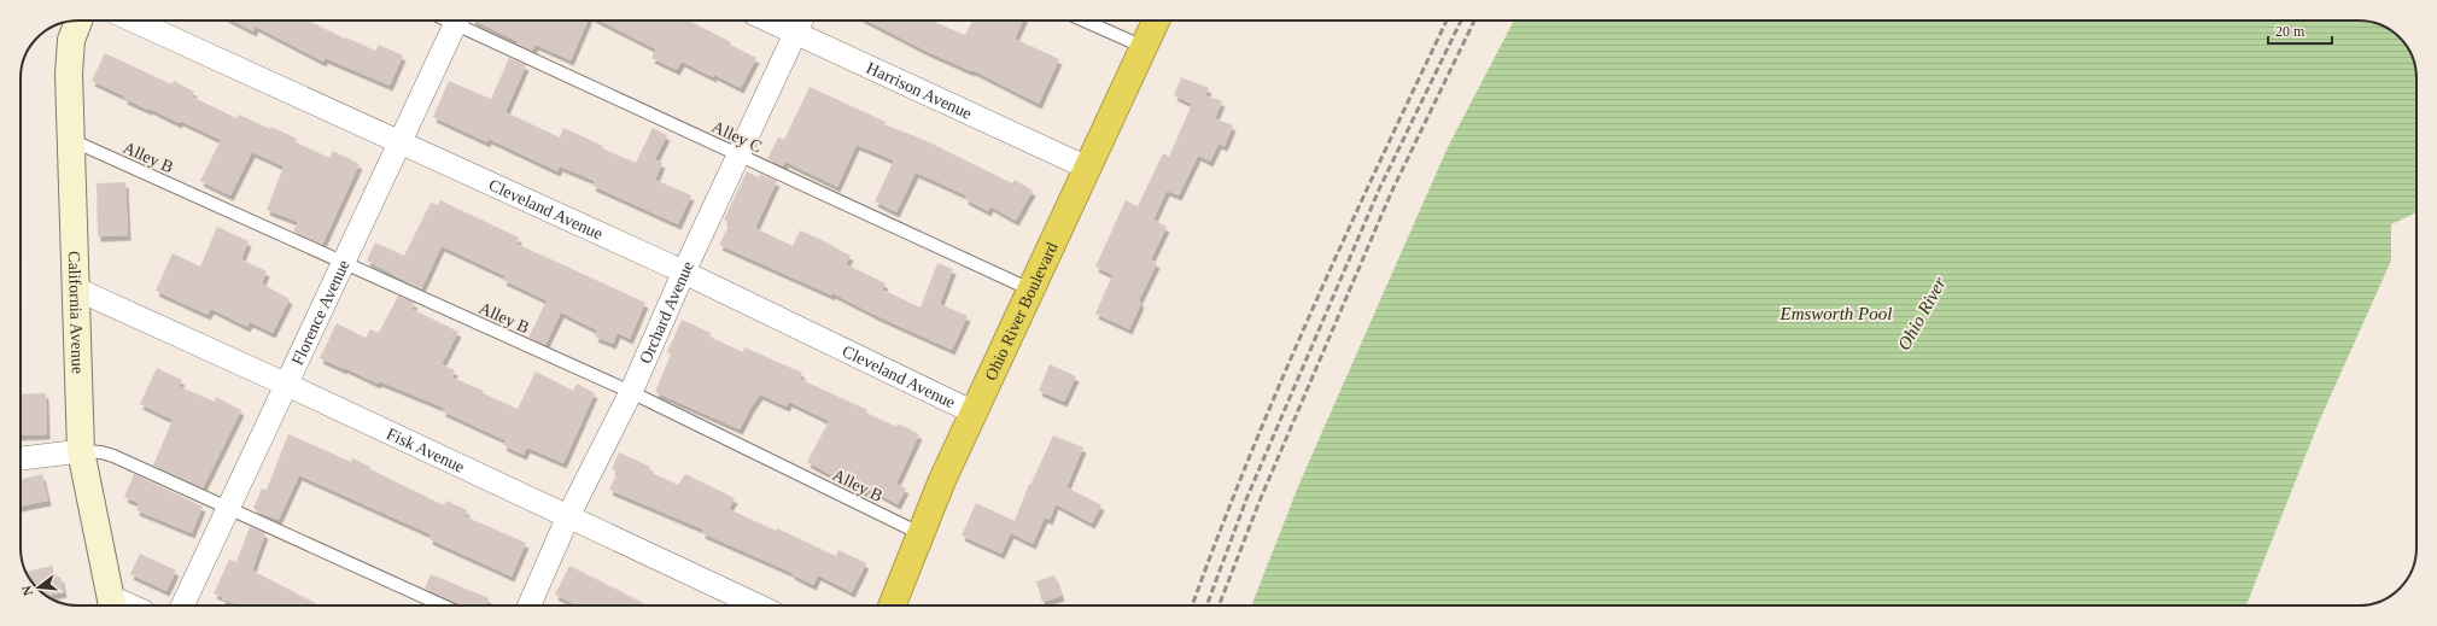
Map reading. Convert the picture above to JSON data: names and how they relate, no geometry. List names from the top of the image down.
{
  "streets": {
    "highway": ["Ohio River Boulevard"],
    "street": [
      "Harrison Avenue",
      "Cleveland Avenue",
      "California Avenue",
      "Florence Avenue",
      "Orchard Avenue",
      "Fisk Avenue"
    ],
    "lane": ["Alley C", "Alley B"]
  },
  "crossings": [
    ["Harrison Avenue", "Ohio River Boulevard"],
    ["Harrison Avenue", "Orchard Avenue"],
    ["Alley C", "Ohio River Boulevard"],
    ["Alley C", "Orchard Avenue"],
    ["Alley B", "Ohio River Boulevard"],
    ["Alley B", "California Avenue"],
    ["Alley B", "Florence Avenue"],
    ["Alley B", "Orchard Avenue"],
    ["Cleveland Avenue", "Ohio River Boulevard"],
    ["Cleveland Avenue", "Florence Avenue"],
    ["Cleveland Avenue", "Orchard Avenue"],
    ["California Avenue", "Fisk Avenue"],
    ["Florence Avenue", "Fisk Avenue"],
    ["Orchard Avenue", "Fisk Avenue"]
  ],
  "water": ["Emsworth Pool", "Ohio River"],
  "scale_bar": "20 m",
  "north": "left"
}
